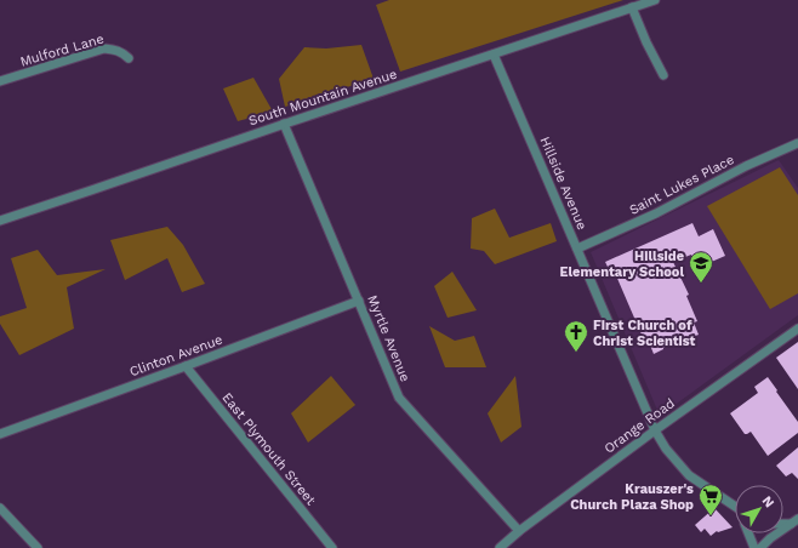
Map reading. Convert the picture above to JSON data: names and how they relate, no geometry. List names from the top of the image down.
{
  "streets": {
    "street": [
      "Mulford Lane",
      "South Mountain Avenue",
      "Hillside Avenue",
      "Saint Lukes Place",
      "Myrtle Avenue",
      "Clinton Avenue",
      "Orange Road",
      "East Plymouth Street"
    ]
  },
  "crossings": [
    ["South Mountain Avenue", "Hillside Avenue"],
    ["South Mountain Avenue", "Myrtle Avenue"],
    ["Hillside Avenue", "Saint Lukes Place"],
    ["Hillside Avenue", "Orange Road"],
    ["Myrtle Avenue", "Clinton Avenue"],
    ["Myrtle Avenue", "Orange Road"],
    ["Clinton Avenue", "East Plymouth Street"]
  ],
  "places": {
    "school or university": ["Hillside Elementary School"],
    "church": ["First Church of Christ Scientist"],
    "supermarket": ["Krauszer's Church Plaza Shop"]
  },
  "north": "top right"
}
